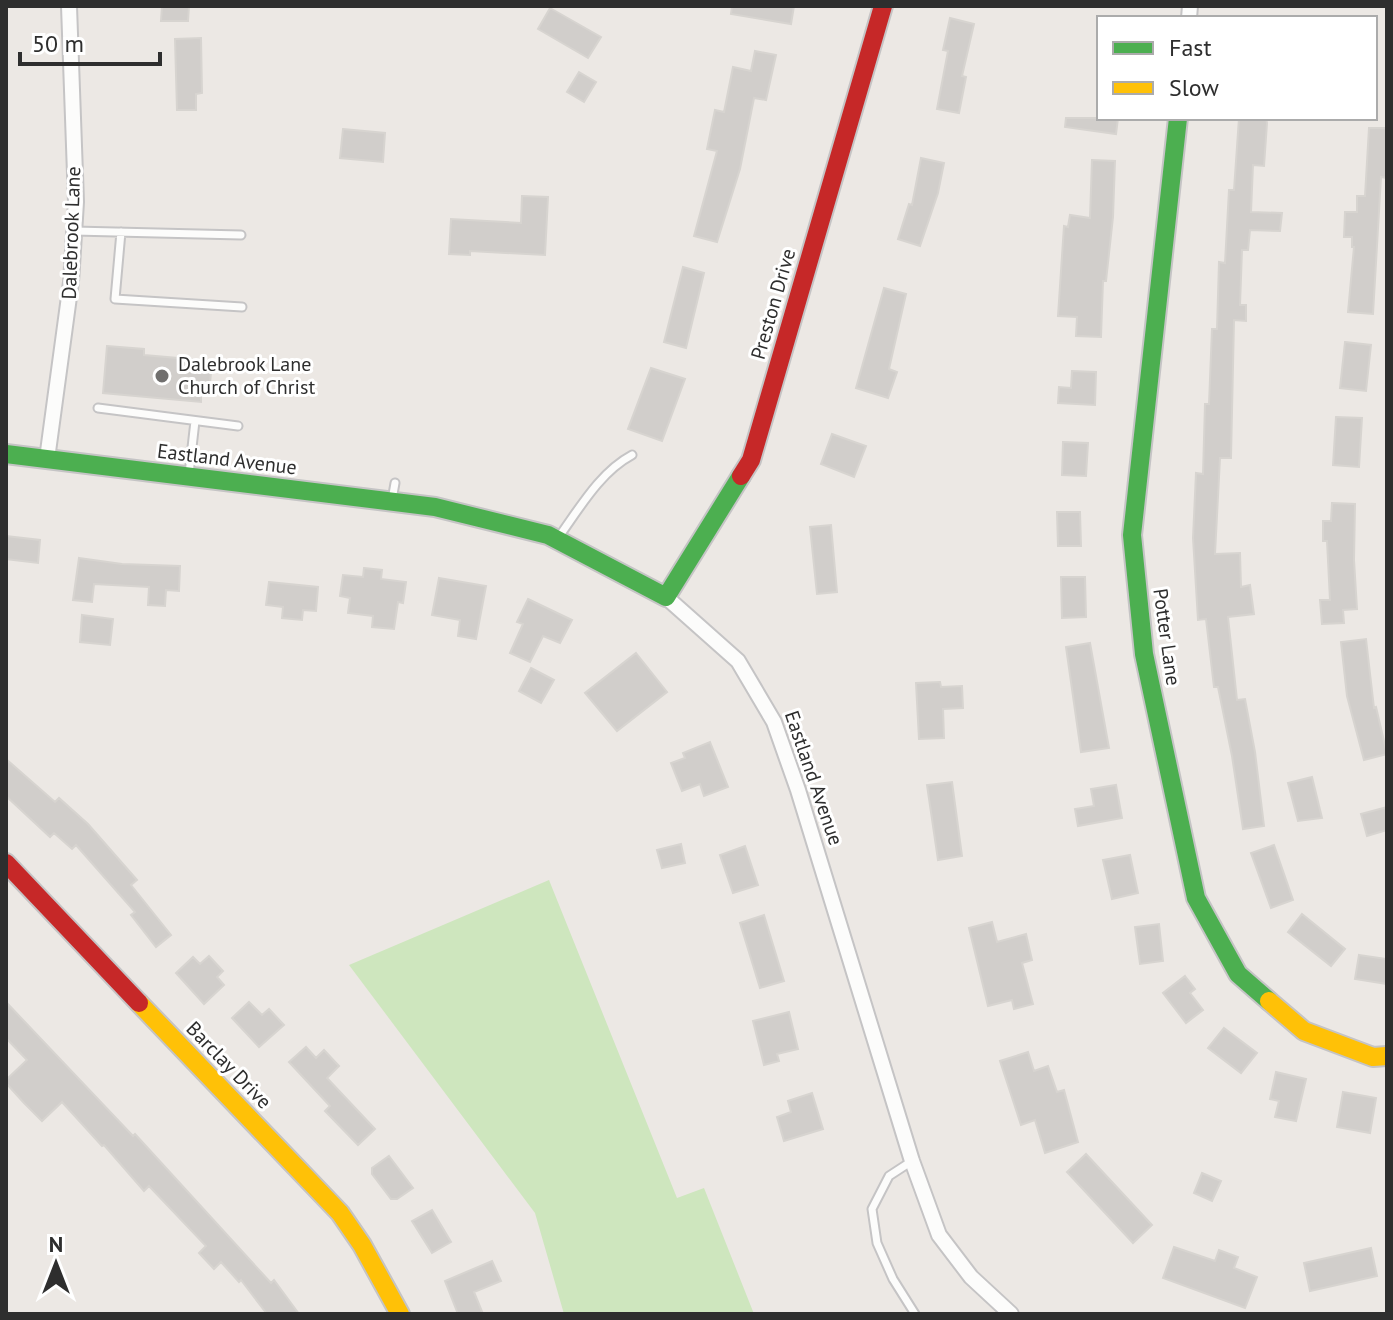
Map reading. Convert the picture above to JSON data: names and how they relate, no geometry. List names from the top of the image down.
{
  "streets": {
    "street": [
      "Dalebrook Lane",
      "Preston Drive",
      "Eastland Avenue",
      "Potter Lane",
      "Barclay Drive"
    ]
  },
  "crossings": [
    ["Dalebrook Lane", "Eastland Avenue"],
    ["Preston Drive", "Eastland Avenue"]
  ],
  "places": ["Dalebrook Lane Church of Christ"],
  "legend": ["Fast", "Slow"],
  "scale_bar": "50 m",
  "north": "top"
}
